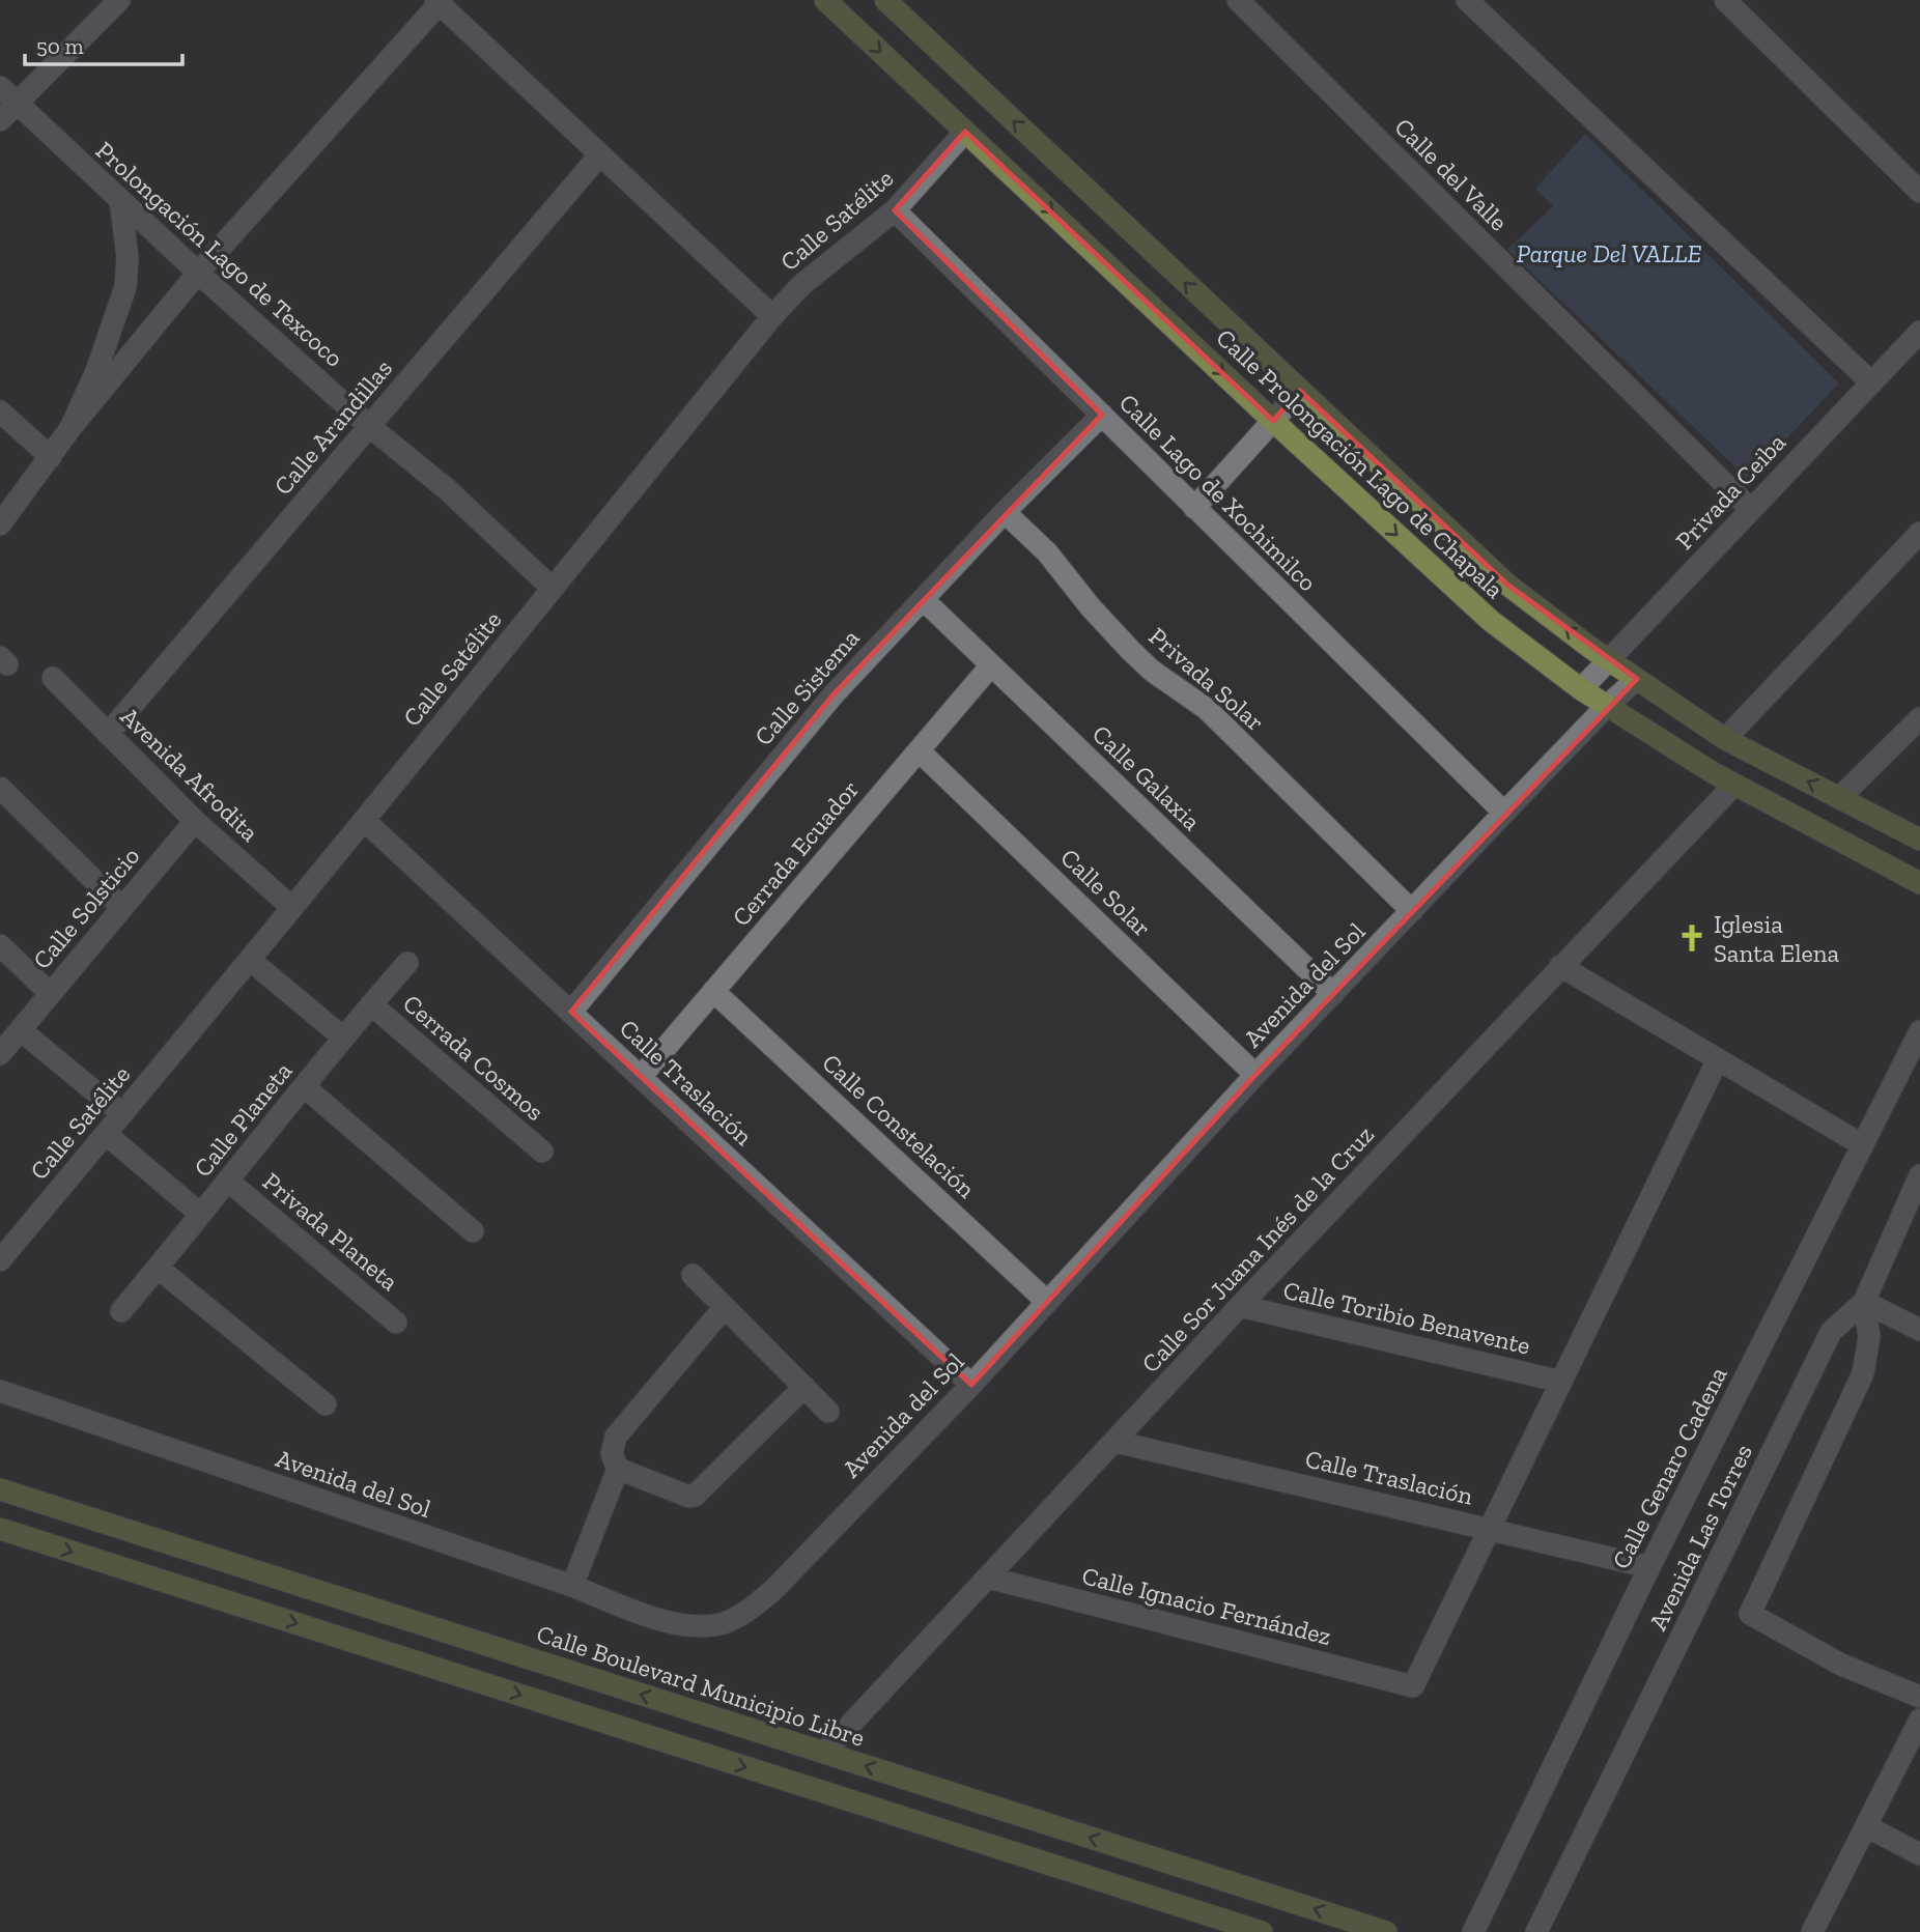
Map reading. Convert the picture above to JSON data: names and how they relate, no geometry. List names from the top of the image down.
{
  "streets": {
    "main road": ["Calle Prolongación Lago de Chapala", "Calle Boulevard Municipio Libre"],
    "street": [
      "Calle del Valle",
      "Calle Satélite",
      "Prolongación Lago de Texcoco",
      "Calle Arandillas",
      "Privada Ceiba",
      "Calle Lago de Xochimilco",
      "Privada Solar",
      "Calle Sistema",
      "Avenida Afrodita",
      "Calle Galaxia",
      "Cerrada Ecuador",
      "Calle Solar",
      "Calle Solsticio",
      "Avenida del Sol",
      "Cerrada Cosmos",
      "Calle Traslación",
      "Calle Planeta",
      "Calle Constelación",
      "Privada Planeta",
      "Calle Sor Juana Inés de la Cruz",
      "Calle Toribio Benavente",
      "Calle Genaro Cadena",
      "Avenida Las Torres",
      "Calle Ignacio Fernández"
    ]
  },
  "crossings": [
    ["Calle del Valle", "Privada Ceiba"],
    ["Calle Satélite", "Prolongación Lago de Texcoco"],
    ["Calle Satélite", "Calle Prolongación Lago de Chapala"],
    ["Calle Satélite", "Calle Lago de Xochimilco"],
    ["Calle Satélite", "Avenida Afrodita"],
    ["Calle Satélite", "Calle Traslación"],
    ["Prolongación Lago de Texcoco", "Calle Arandillas"],
    ["Calle Arandillas", "Avenida Afrodita"],
    ["Calle Prolongación Lago de Chapala", "Privada Ceiba"],
    ["Calle Prolongación Lago de Chapala", "Avenida del Sol"],
    ["Calle Prolongación Lago de Chapala", "Calle Sor Juana Inés de la Cruz"],
    ["Calle Lago de Xochimilco", "Calle Sistema"],
    ["Calle Lago de Xochimilco", "Avenida del Sol"],
    ["Privada Solar", "Calle Sistema"],
    ["Privada Solar", "Avenida del Sol"],
    ["Calle Sistema", "Calle Galaxia"],
    ["Calle Sistema", "Calle Traslación"],
    ["Avenida Afrodita", "Calle Solsticio"],
    ["Calle Galaxia", "Cerrada Ecuador"],
    ["Calle Galaxia", "Avenida del Sol"],
    ["Cerrada Ecuador", "Calle Solar"],
    ["Cerrada Ecuador", "Calle Traslación"],
    ["Cerrada Ecuador", "Calle Constelación"],
    ["Calle Solar", "Avenida del Sol"],
    ["Avenida del Sol", "Calle Traslación"],
    ["Avenida del Sol", "Calle Constelación"],
    ["Cerrada Cosmos", "Calle Planeta"],
    ["Calle Traslación", "Calle Sor Juana Inés de la Cruz"],
    ["Calle Traslación", "Calle Genaro Cadena"],
    ["Calle Traslación", "Calle Ignacio Fernández"],
    ["Calle Planeta", "Privada Planeta"],
    ["Calle Sor Juana Inés de la Cruz", "Calle Toribio Benavente"],
    ["Calle Sor Juana Inés de la Cruz", "Calle Ignacio Fernández"],
    ["Calle Sor Juana Inés de la Cruz", "Calle Boulevard Municipio Libre"]
  ],
  "parks": ["Parque Del VALLE"],
  "places": {
    "church": ["Iglesia Santa Elena"]
  },
  "scale_bar": "50 m"
}
